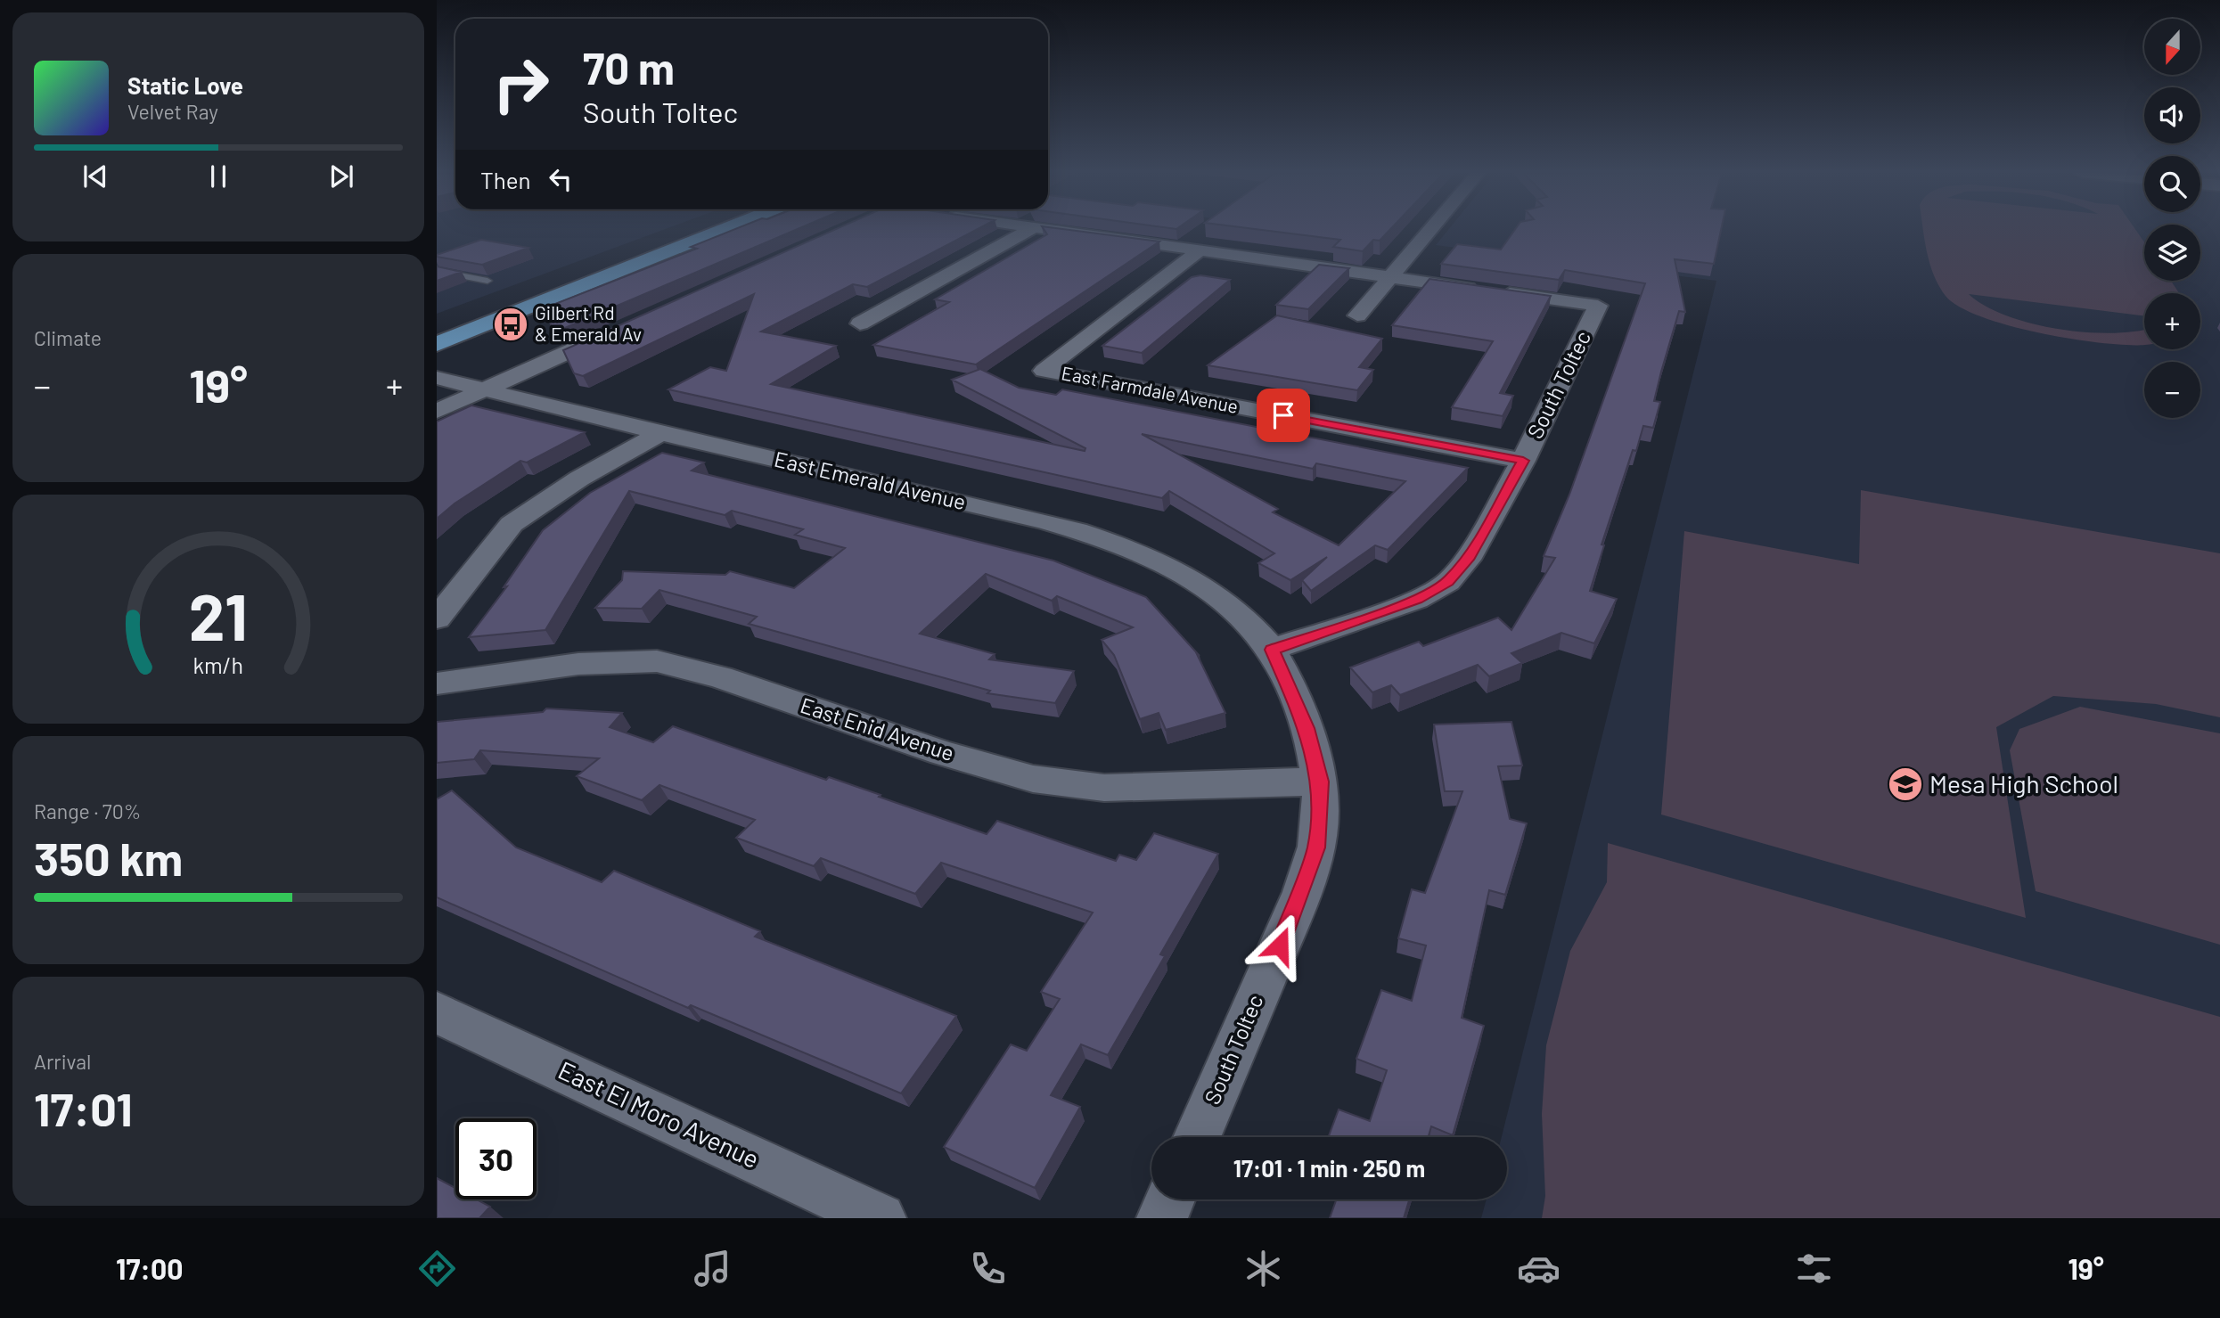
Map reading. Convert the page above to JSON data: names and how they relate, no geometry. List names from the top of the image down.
{
  "streets": {
    "street": [
      "South Toltec",
      "East Farmdale Avenue",
      "East Emerald Avenue",
      "East Enid Avenue",
      "East El Moro Avenue"
    ]
  },
  "crossings": [
    ["South Toltec", "East Farmdale Avenue"],
    ["South Toltec", "East Emerald Avenue"],
    ["South Toltec", "East Enid Avenue"]
  ],
  "places": {
    "bus stop": ["Gilbert Rd & Emerald Av"],
    "school or university": ["Mesa High School"]
  },
  "north": "bottom",
  "page": {
    "map_buttons": ["+", "−"],
    "turn": ["70 m", "South Toltec"],
    "song": ["Static Love", "Velvet Ray"],
    "then": "Then",
    "tile": [
      "Climate",
      ["Range · 70%", "350 km"],
      ["Arrival", "17:01"]
    ],
    "heat": ["−", "19°", "+"],
    "limit": "30",
    "trip": "17:01 · 1 min · 250 m",
    "tabs": ["17:00", "19°"],
    "gauge": ["21", "km/h"]
  }
}
